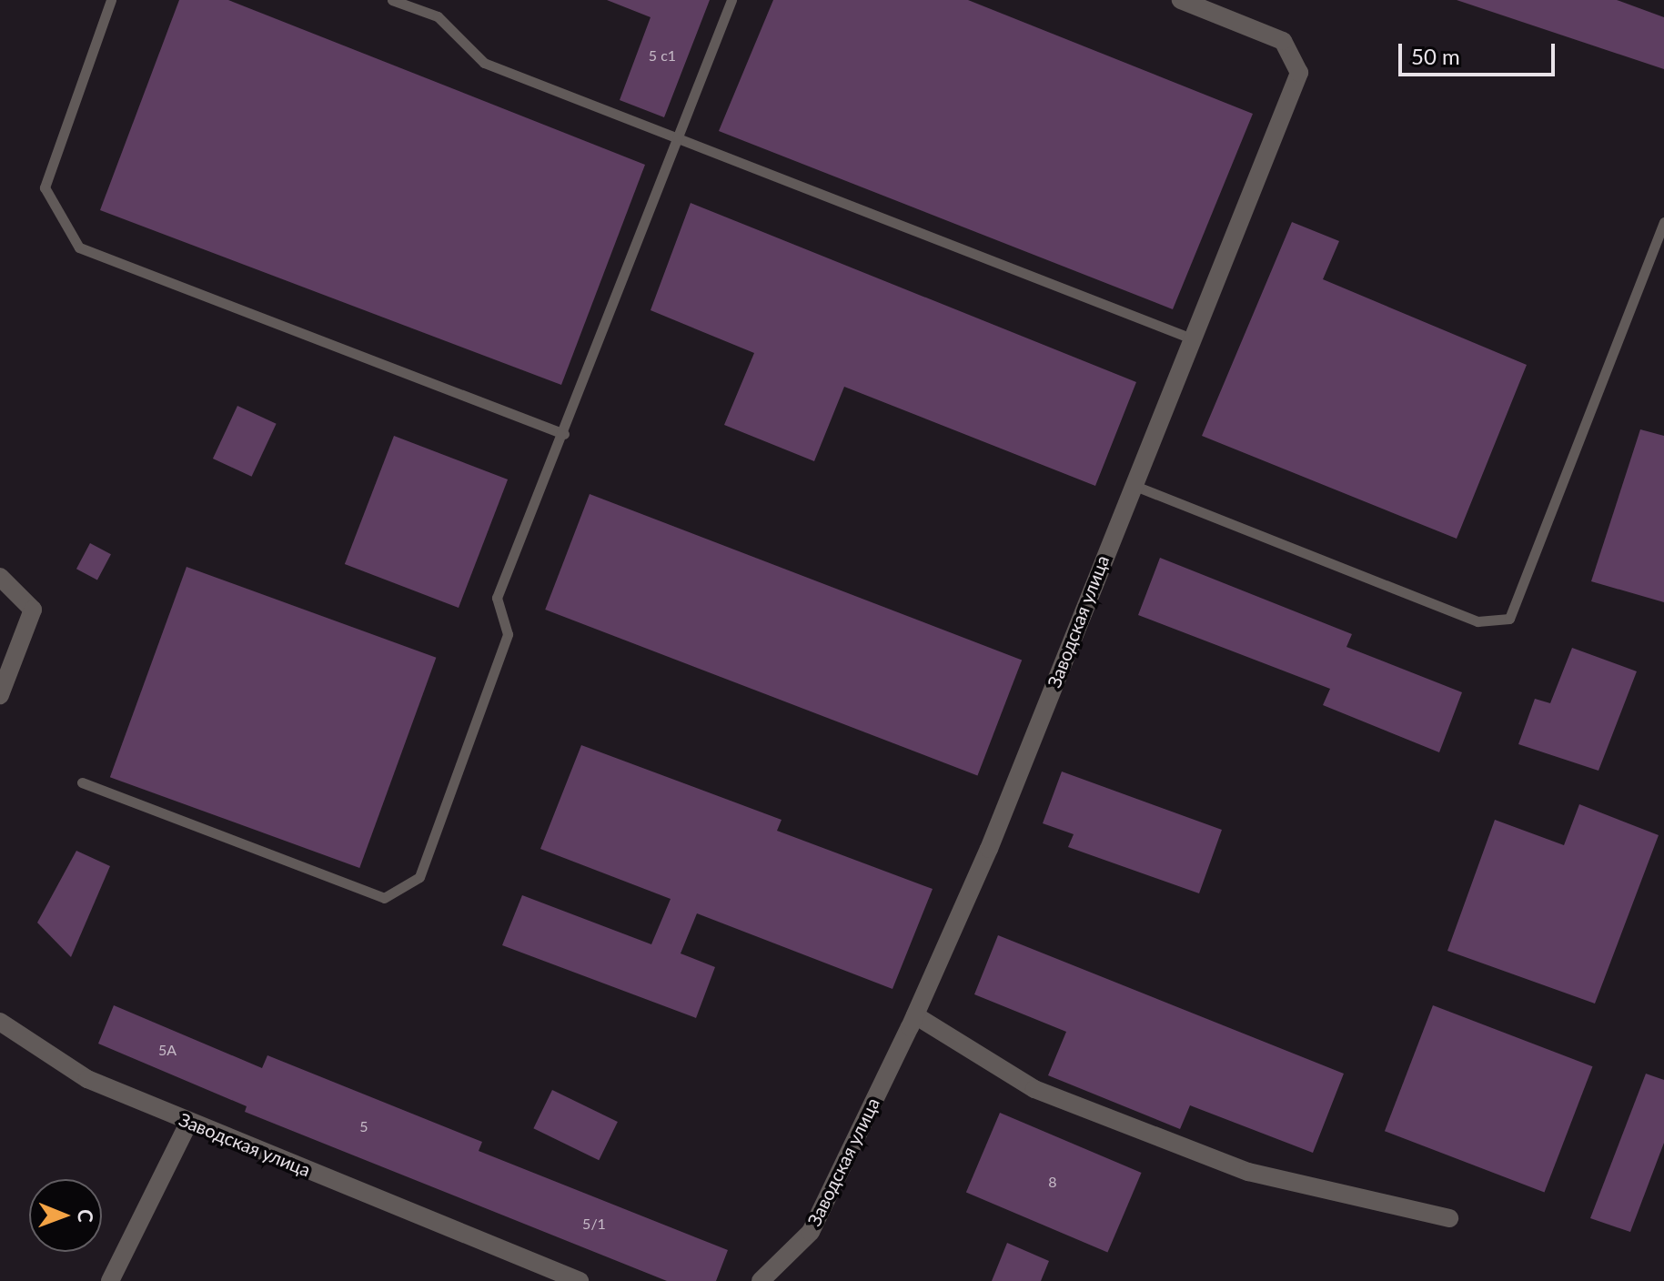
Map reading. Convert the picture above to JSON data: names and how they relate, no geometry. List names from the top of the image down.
{
  "streets": {
    "street": ["Заводская улица"]
  },
  "house_numbers": [
    "5 с1",
    "5А",
    "5",
    "8",
    "5/1"
  ],
  "scale_bar": "50 m",
  "north": "right"
}
